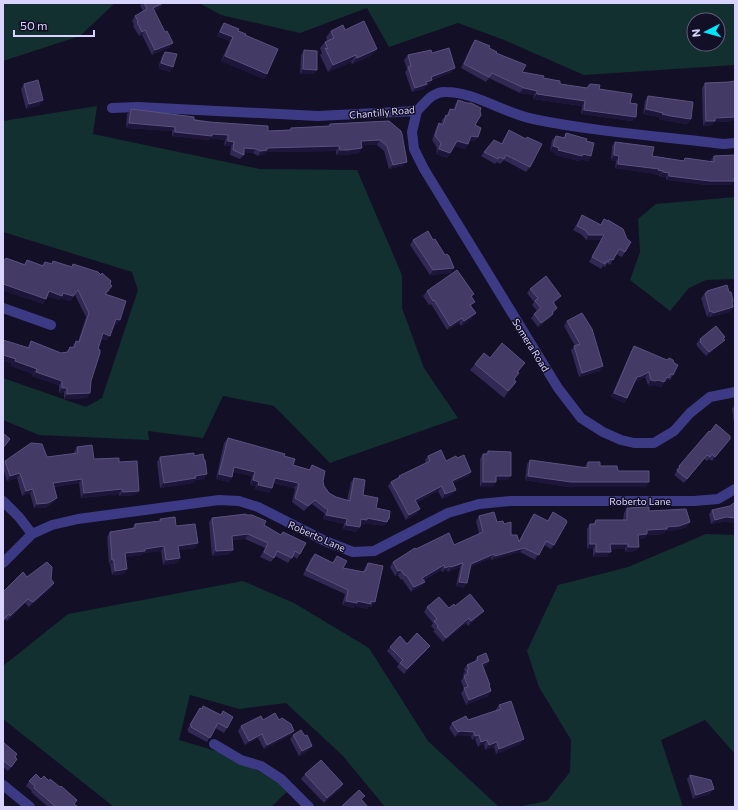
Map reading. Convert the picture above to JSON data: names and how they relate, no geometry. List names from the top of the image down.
{
  "streets": {
    "street": ["Chantilly Road", "Somera Road", "Roberto Lane"]
  },
  "crossings": [
    ["Chantilly Road", "Somera Road"]
  ],
  "scale_bar": "50 m",
  "north": "left"
}
